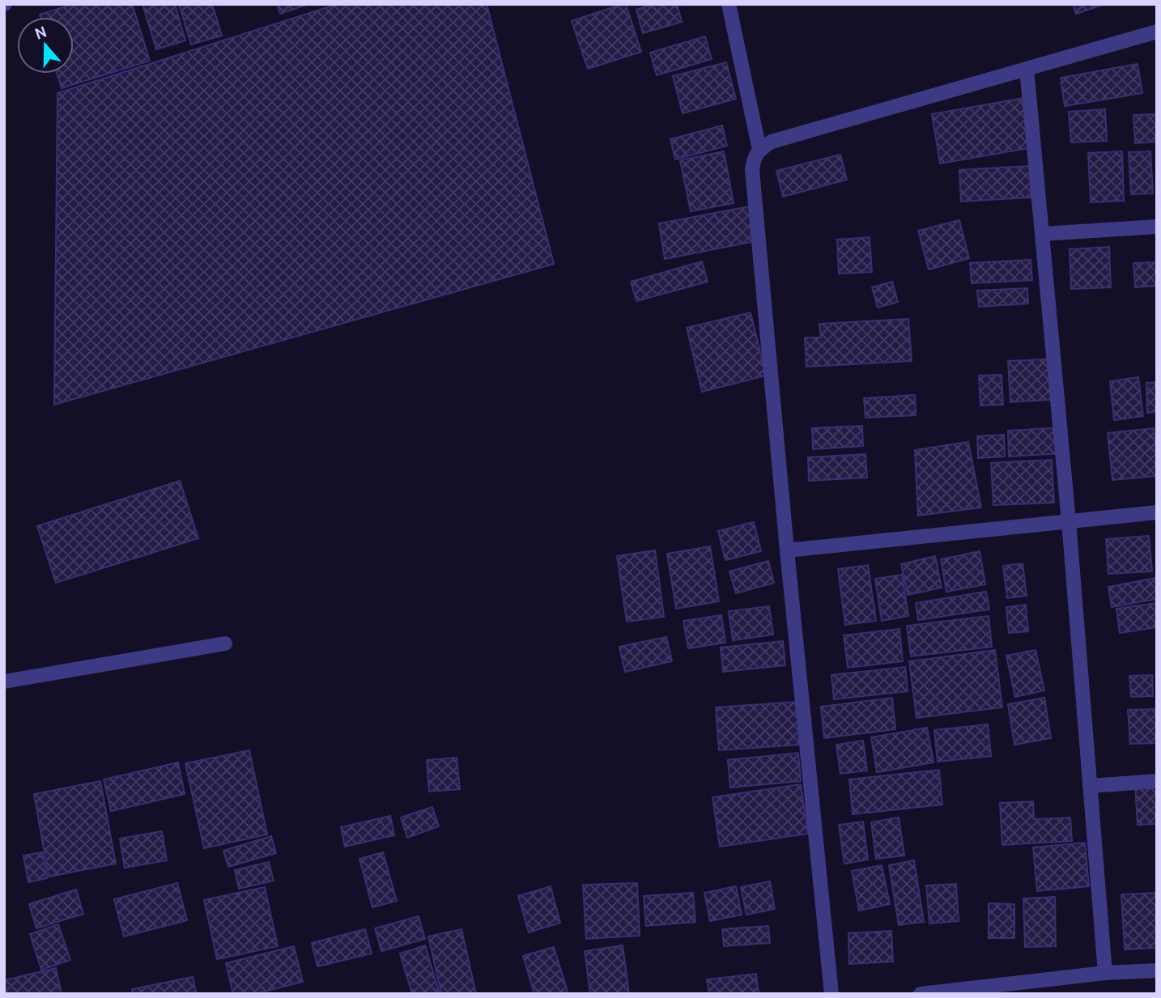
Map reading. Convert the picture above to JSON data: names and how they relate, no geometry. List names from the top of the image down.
{
  "north": "top"
}
